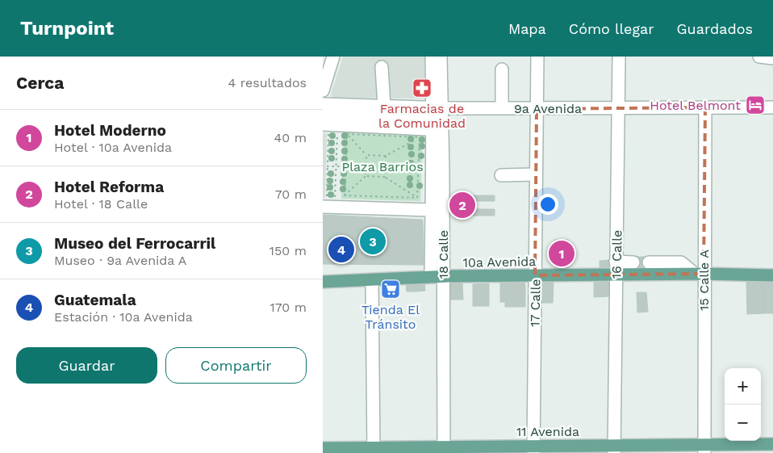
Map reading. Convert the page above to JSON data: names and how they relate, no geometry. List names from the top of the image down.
{
  "streets": {
    "main road": ["10a Avenida", "11 Avenida"],
    "street": [
      "9a Avenida",
      "18 Calle",
      "16 Calle",
      "15 Calle A",
      "17 Calle"
    ]
  },
  "crossings": [
    ["9a Avenida", "18 Calle"],
    ["9a Avenida", "16 Calle"],
    ["9a Avenida", "15 Calle A"],
    ["9a Avenida", "17 Calle"],
    ["18 Calle", "10a Avenida"],
    ["18 Calle", "11 Avenida"],
    ["16 Calle", "10a Avenida"],
    ["16 Calle", "11 Avenida"],
    ["10a Avenida", "15 Calle A"],
    ["10a Avenida", "17 Calle"],
    ["15 Calle A", "11 Avenida"],
    ["17 Calle", "11 Avenida"]
  ],
  "parks": ["Plaza Barrios"],
  "places": {
    "pharmacy": ["Farmacias de la Comunidad"],
    "hotel": ["Hotel Belmont"],
    "supermarket": ["Tienda El Tránsito"]
  },
  "page": {
    "header": "Turnpoint",
    "nav": ["Mapa", "Cómo llegar", "Guardados"],
    "heading": ["Cerca", "4 resultados"],
    "list": [
      {
        "mark": "1",
        "name": "Hotel Moderno",
        "note": "Hotel · 10a Avenida",
        "value": "40 m"
      },
      {
        "mark": "2",
        "name": "Hotel Reforma",
        "note": "Hotel · 18 Calle",
        "value": "70 m"
      },
      {
        "mark": "3",
        "name": "Museo del Ferrocarril",
        "note": "Museo · 9a Avenida A",
        "value": "150 m"
      },
      {
        "mark": "4",
        "name": "Guatemala",
        "note": "Estación · 10a Avenida",
        "value": "170 m"
      }
    ],
    "pins": [
      "2",
      "3",
      "4",
      "1"
    ],
    "buttons": ["Guardar", "Compartir"],
    "map_buttons": ["+", "−"]
  }
}
